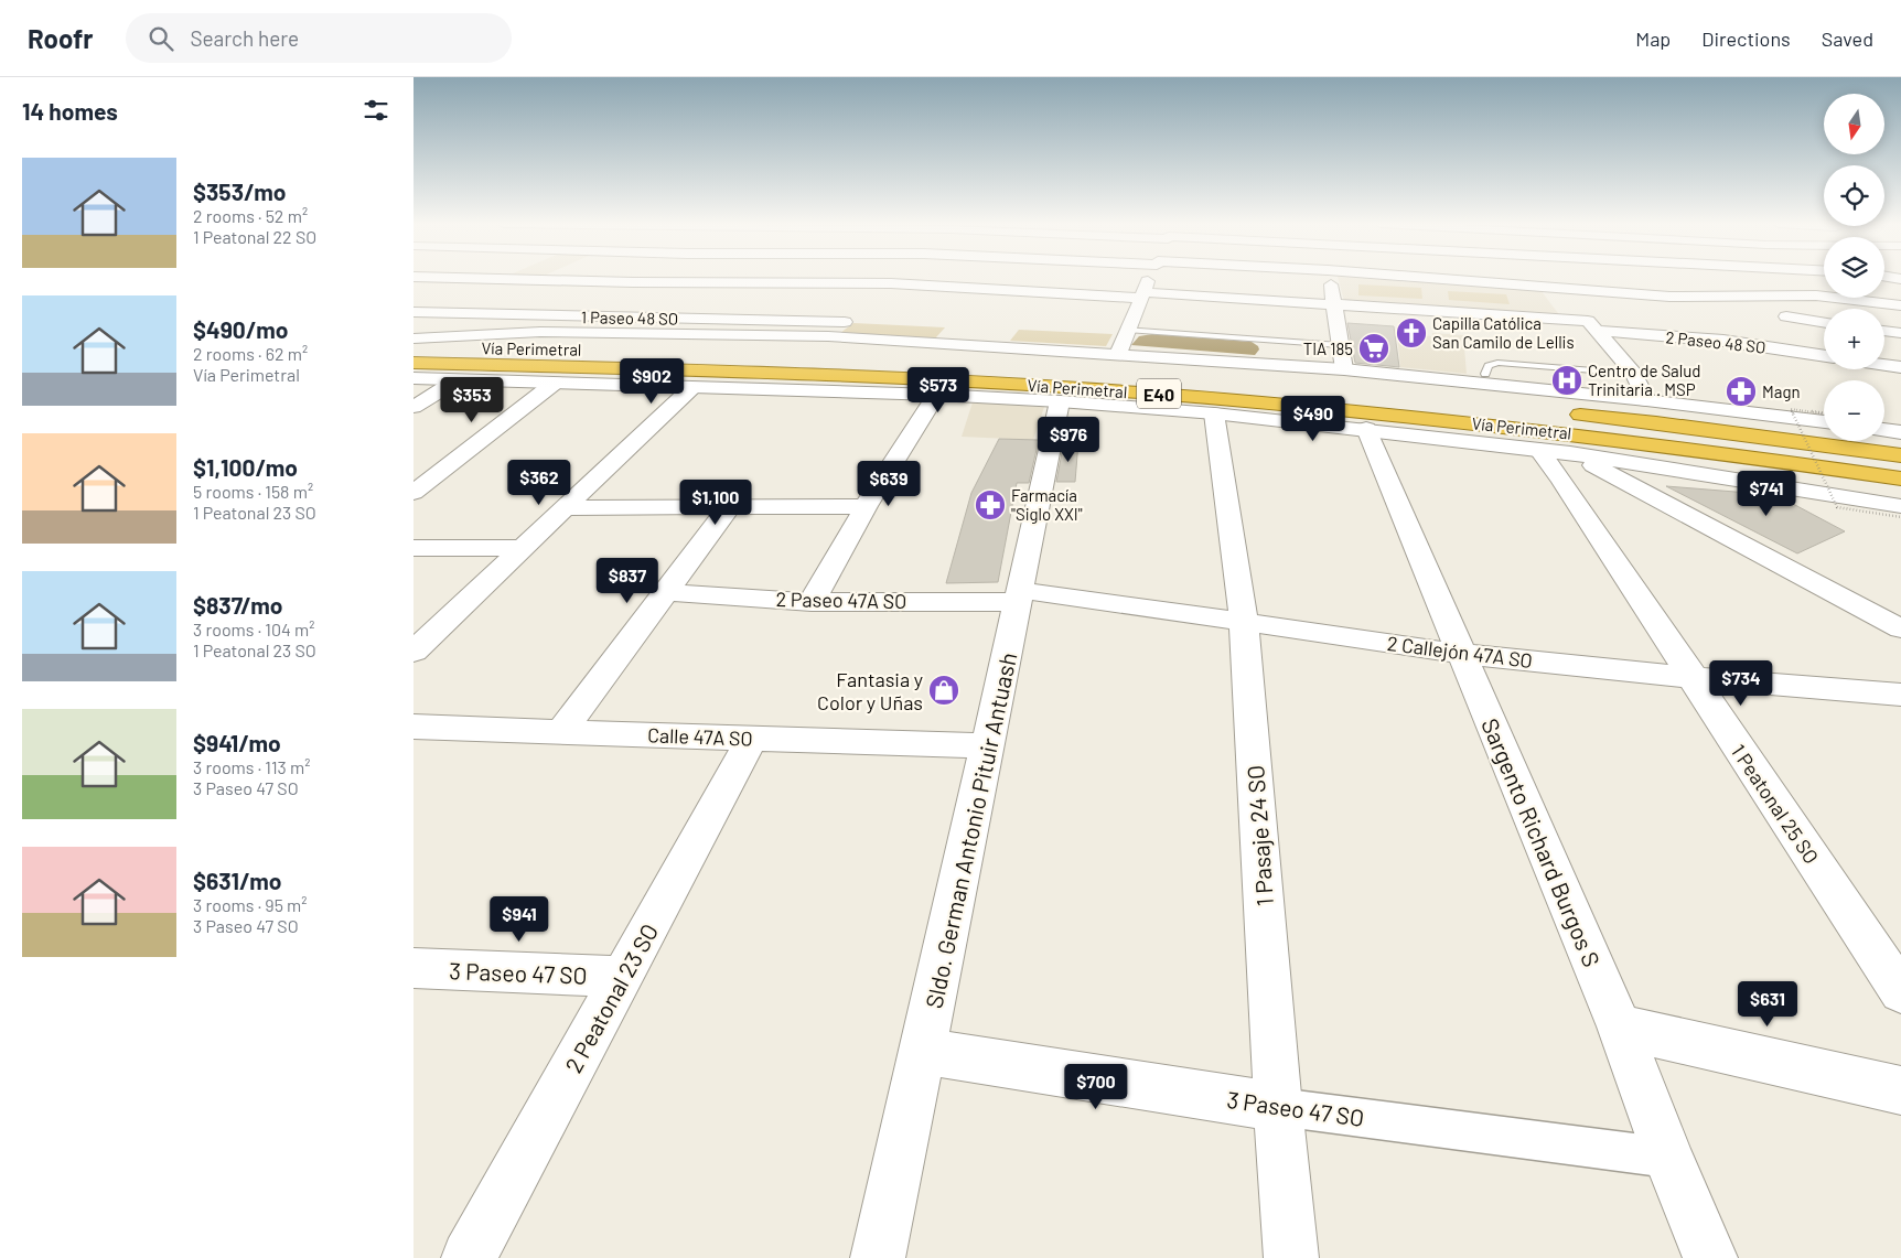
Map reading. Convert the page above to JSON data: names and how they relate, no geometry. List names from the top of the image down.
{
  "streets": {
    "highway": ["Vía Perimetral", "E40"],
    "street": [
      "1 Paseo 48 SO",
      "2 Paseo 48 SO",
      "2 Paseo 47A SO",
      "2 Callejón 47A SO",
      "Calle 47A SO",
      "1 Peatonal 25 SO",
      "Sldo. German Antonio Pituir Antuash",
      "1 Pasaje 24 SO",
      "Sargento Richard Burgos S",
      "3 Paseo 47 SO",
      "2 Peatonal 23 SO"
    ]
  },
  "crossings": [
    ["1 Paseo 48 SO", "Vía Perimetral"],
    ["Vía Perimetral", "1 Peatonal 25 SO"],
    ["Vía Perimetral", "Sldo. German Antonio Pituir Antuash"],
    ["Vía Perimetral", "1 Pasaje 24 SO"],
    ["Vía Perimetral", "Sargento Richard Burgos S"],
    ["2 Paseo 47A SO", "2 Callejón 47A SO"],
    ["2 Paseo 47A SO", "Sldo. German Antonio Pituir Antuash"],
    ["2 Callejón 47A SO", "1 Peatonal 25 SO"],
    ["2 Callejón 47A SO", "Sldo. German Antonio Pituir Antuash"],
    ["2 Callejón 47A SO", "1 Pasaje 24 SO"],
    ["2 Callejón 47A SO", "Sargento Richard Burgos S"],
    ["Calle 47A SO", "Sldo. German Antonio Pituir Antuash"],
    ["Calle 47A SO", "2 Peatonal 23 SO"],
    ["Sldo. German Antonio Pituir Antuash", "3 Paseo 47 SO"],
    ["1 Pasaje 24 SO", "3 Paseo 47 SO"],
    ["Sargento Richard Burgos S", "3 Paseo 47 SO"],
    ["3 Paseo 47 SO", "2 Peatonal 23 SO"]
  ],
  "places": {
    "church": ["Capilla Católica San Camilo de Lellis"],
    "supermarket": ["TIA 185"],
    "hospital": ["Centro de Salud Trinitaria . MSP"],
    "pharmacy": ["Magn", "Farmacía \"Siglo XXI\""],
    "shop": ["Fantasia y Color y Uñas"]
  },
  "north": "bottom",
  "page": {
    "header": "Roofr",
    "search": "Search here",
    "nav": ["Map", "Directions", "Saved"],
    "heading": "14 homes",
    "map_buttons": ["+", "−"],
    "list": [
      {
        "name": "$353/mo",
        "note": "2 rooms · 52 m² · 1 Peatonal 22 SO"
      },
      {
        "name": "$490/mo",
        "note": "2 rooms · 62 m² · Vía Perimetral"
      },
      {
        "name": "$1,100/mo",
        "note": "5 rooms · 158 m² · 1 Peatonal 23 SO"
      },
      {
        "name": "$837/mo",
        "note": "3 rooms · 104 m² · 1 Peatonal 23 SO"
      },
      {
        "name": "$941/mo",
        "note": "3 rooms · 113 m² · 3 Paseo 47 SO"
      },
      {
        "name": "$631/mo",
        "note": "3 rooms · 95 m² · 3 Paseo 47 SO"
      }
    ],
    "price": [
      "$902",
      "$573",
      "$353",
      "$490",
      "$976",
      "$362",
      "$639",
      "$741",
      "$1,100",
      "$837",
      "$734",
      "$941",
      "$631",
      "$700"
    ]
  }
}
